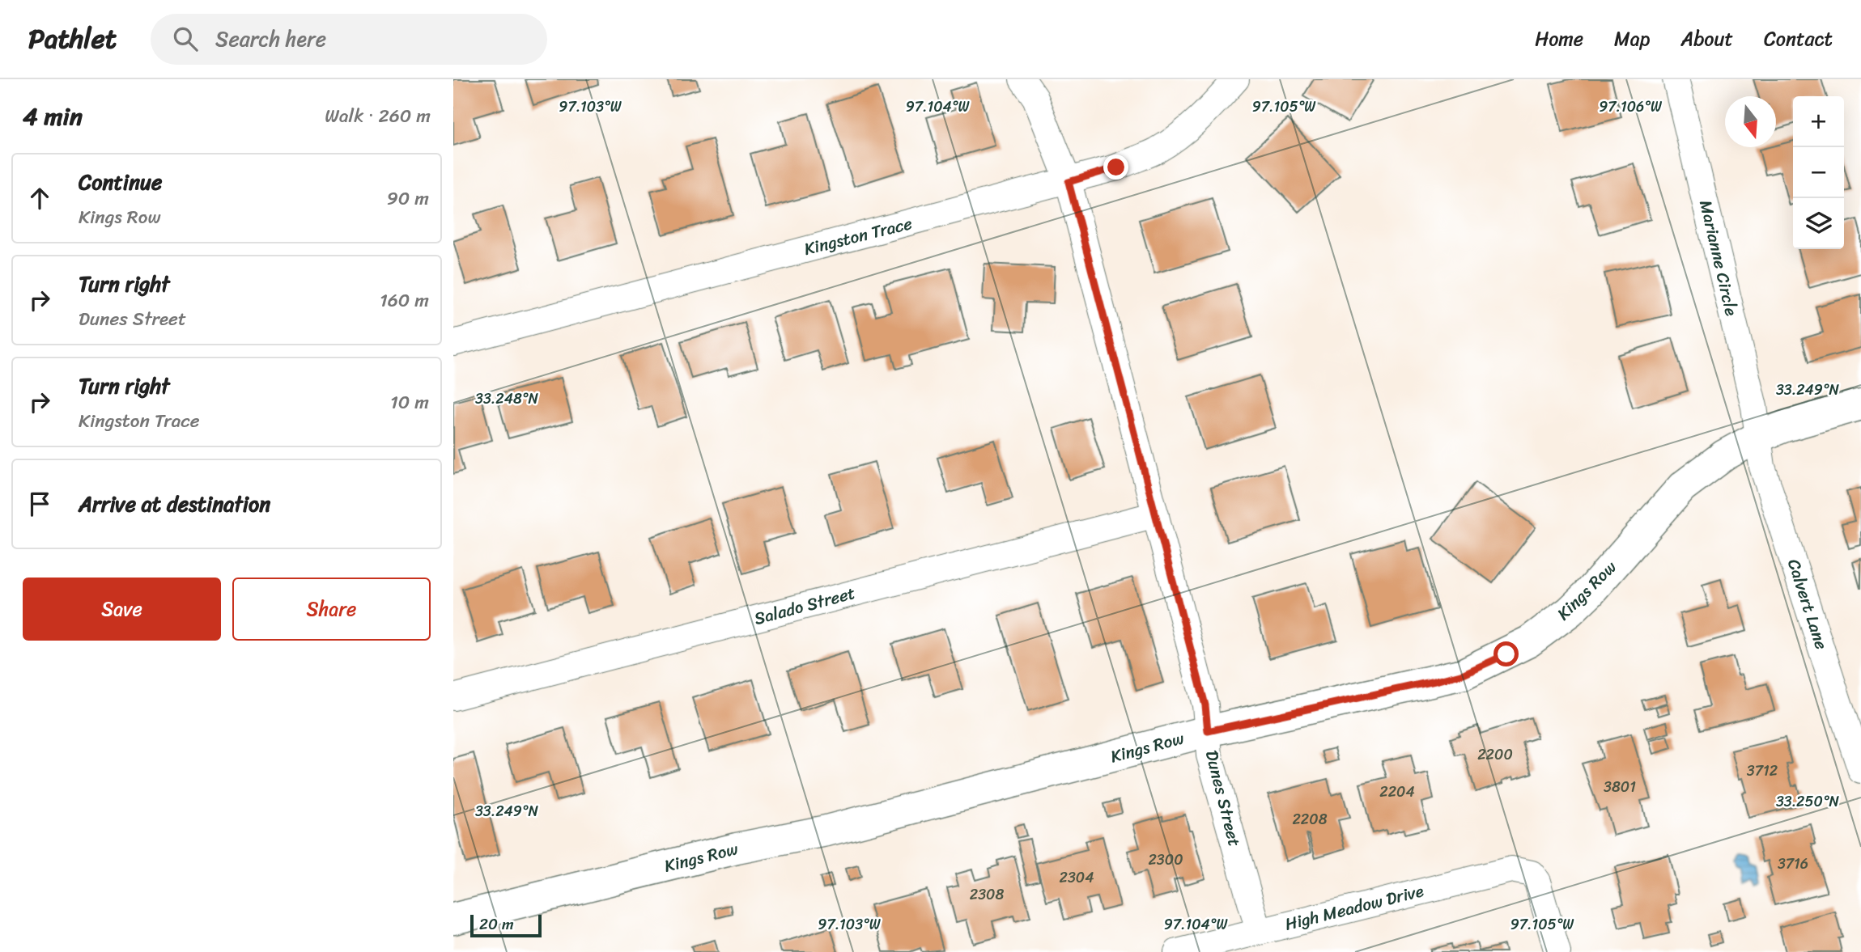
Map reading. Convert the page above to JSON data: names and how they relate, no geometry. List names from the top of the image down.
{
  "streets": {
    "street": [
      "Kingston Trace",
      "Marianne Circle",
      "Kings Row",
      "Calvert Lane",
      "Salado Street",
      "Dunes Street",
      "High Meadow Drive"
    ]
  },
  "crossings": [
    ["Kingston Trace", "Dunes Street"],
    ["Marianne Circle", "Kings Row"],
    ["Marianne Circle", "Calvert Lane"],
    ["Kings Row", "Calvert Lane"],
    ["Kings Row", "Dunes Street"],
    ["Salado Street", "Dunes Street"],
    ["Dunes Street", "High Meadow Drive"]
  ],
  "house_numbers": [
    "2200",
    "3712",
    "3801",
    "2204",
    "2208",
    "2300",
    "3716",
    "2304",
    "2308"
  ],
  "scale_bar": "20 m",
  "north": "bottom",
  "page": {
    "header": "Pathlet",
    "search": "Search here",
    "nav": [
      "Home",
      "Map",
      "About",
      "Contact"
    ],
    "heading": ["4 min", "Walk · 260 m"],
    "map_buttons": ["+", "−"],
    "list": [
      ["Continue", "Kings Row", "90 m"],
      ["Turn right", "Dunes Street", "160 m"],
      ["Turn right", "Kingston Trace", "10 m"],
      "Arrive at destination"
    ],
    "buttons": ["Save", "Share"],
    "scale": "20 m"
  },
  "coordinates": [
    "97.103°W",
    "97.104°W",
    "97.105°W",
    "97.106°W",
    "33.249°N",
    "33.248°N",
    "33.250°N"
  ]
}
